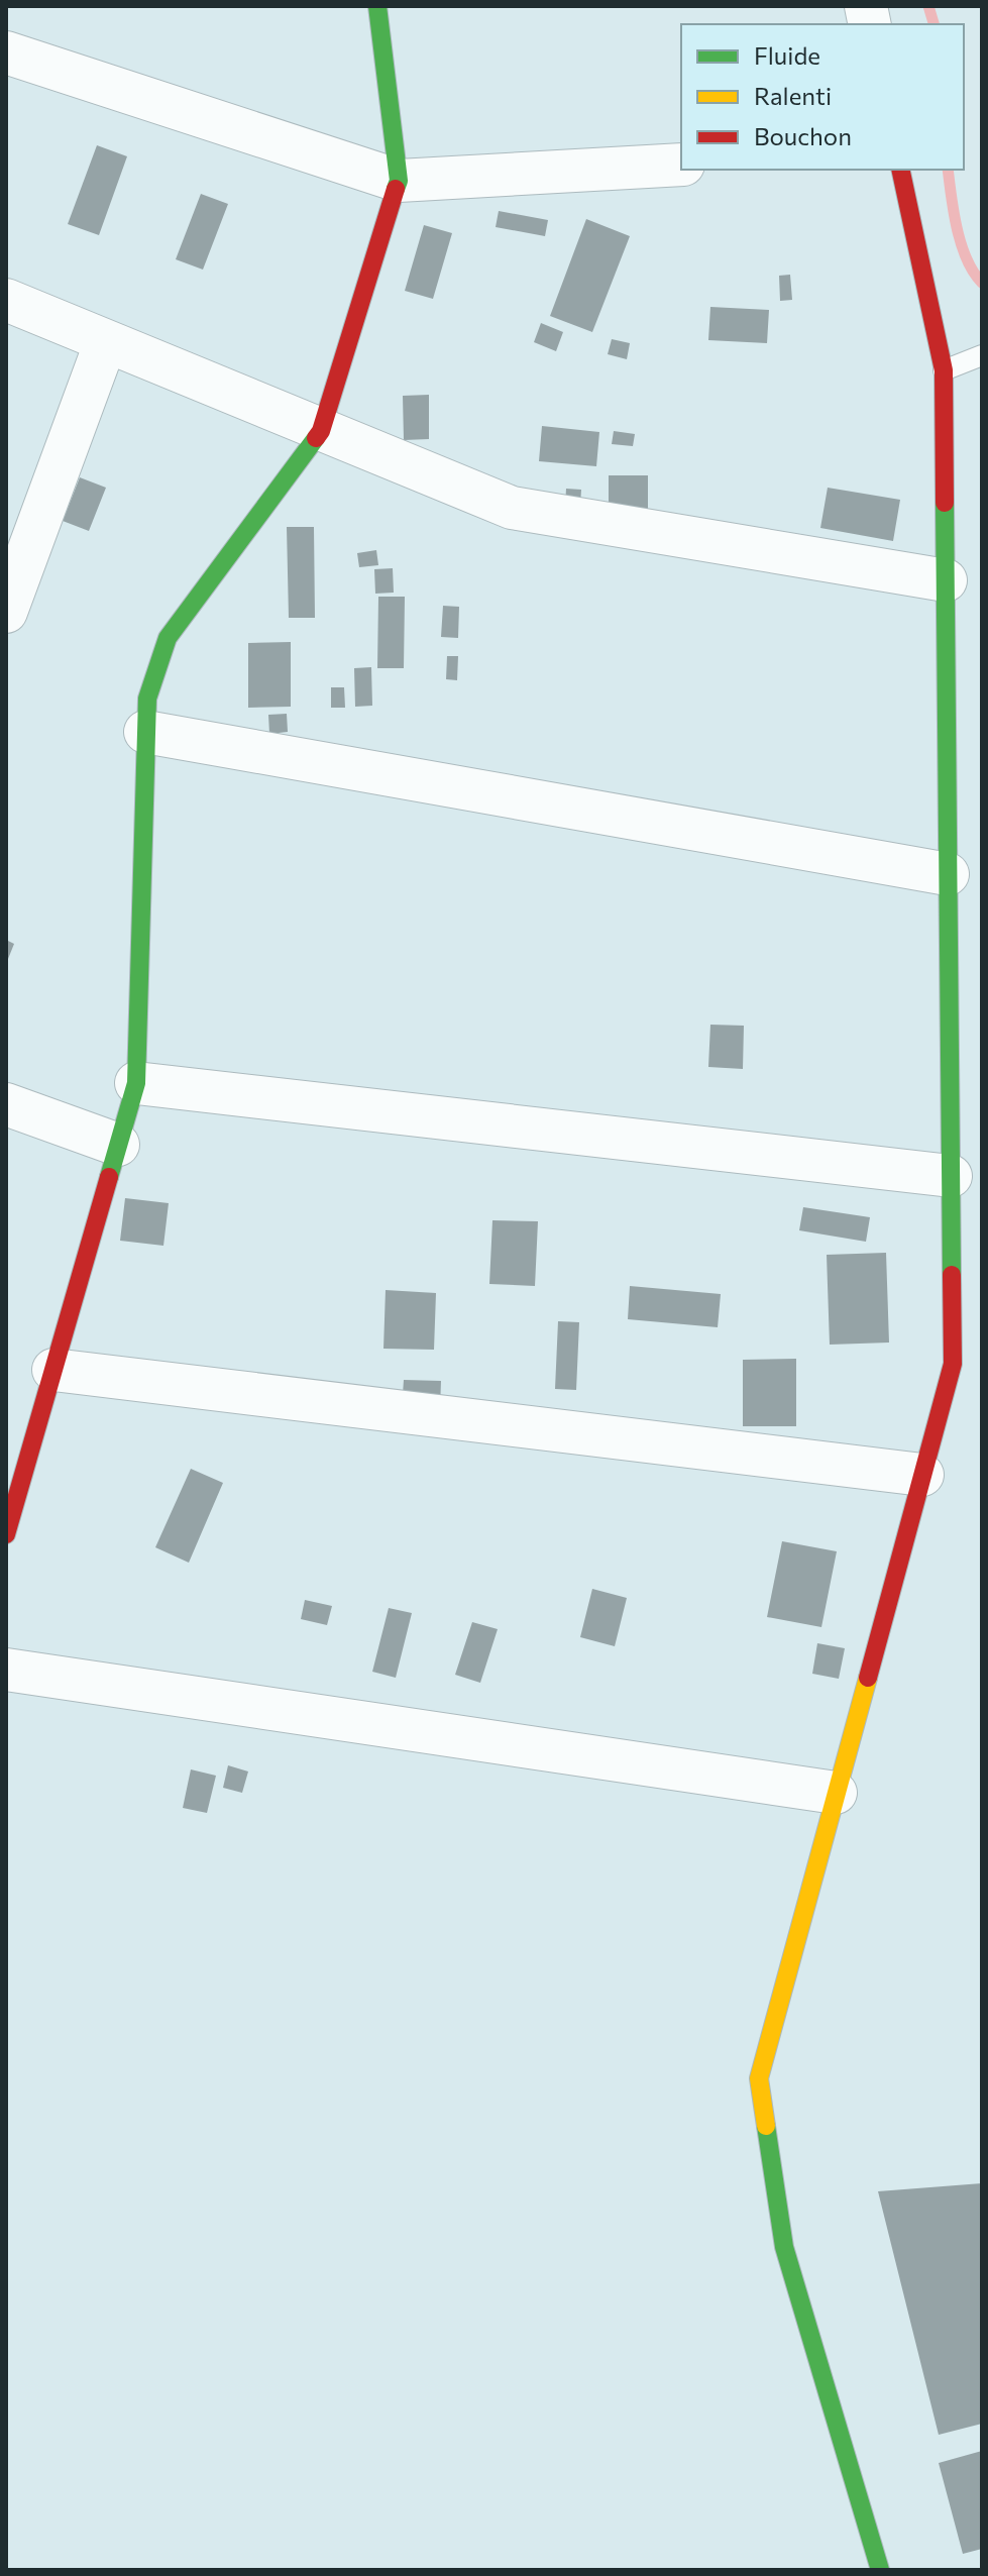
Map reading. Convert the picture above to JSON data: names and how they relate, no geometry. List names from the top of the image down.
{
  "legend": ["Fluide", "Ralenti", "Bouchon"]
}
